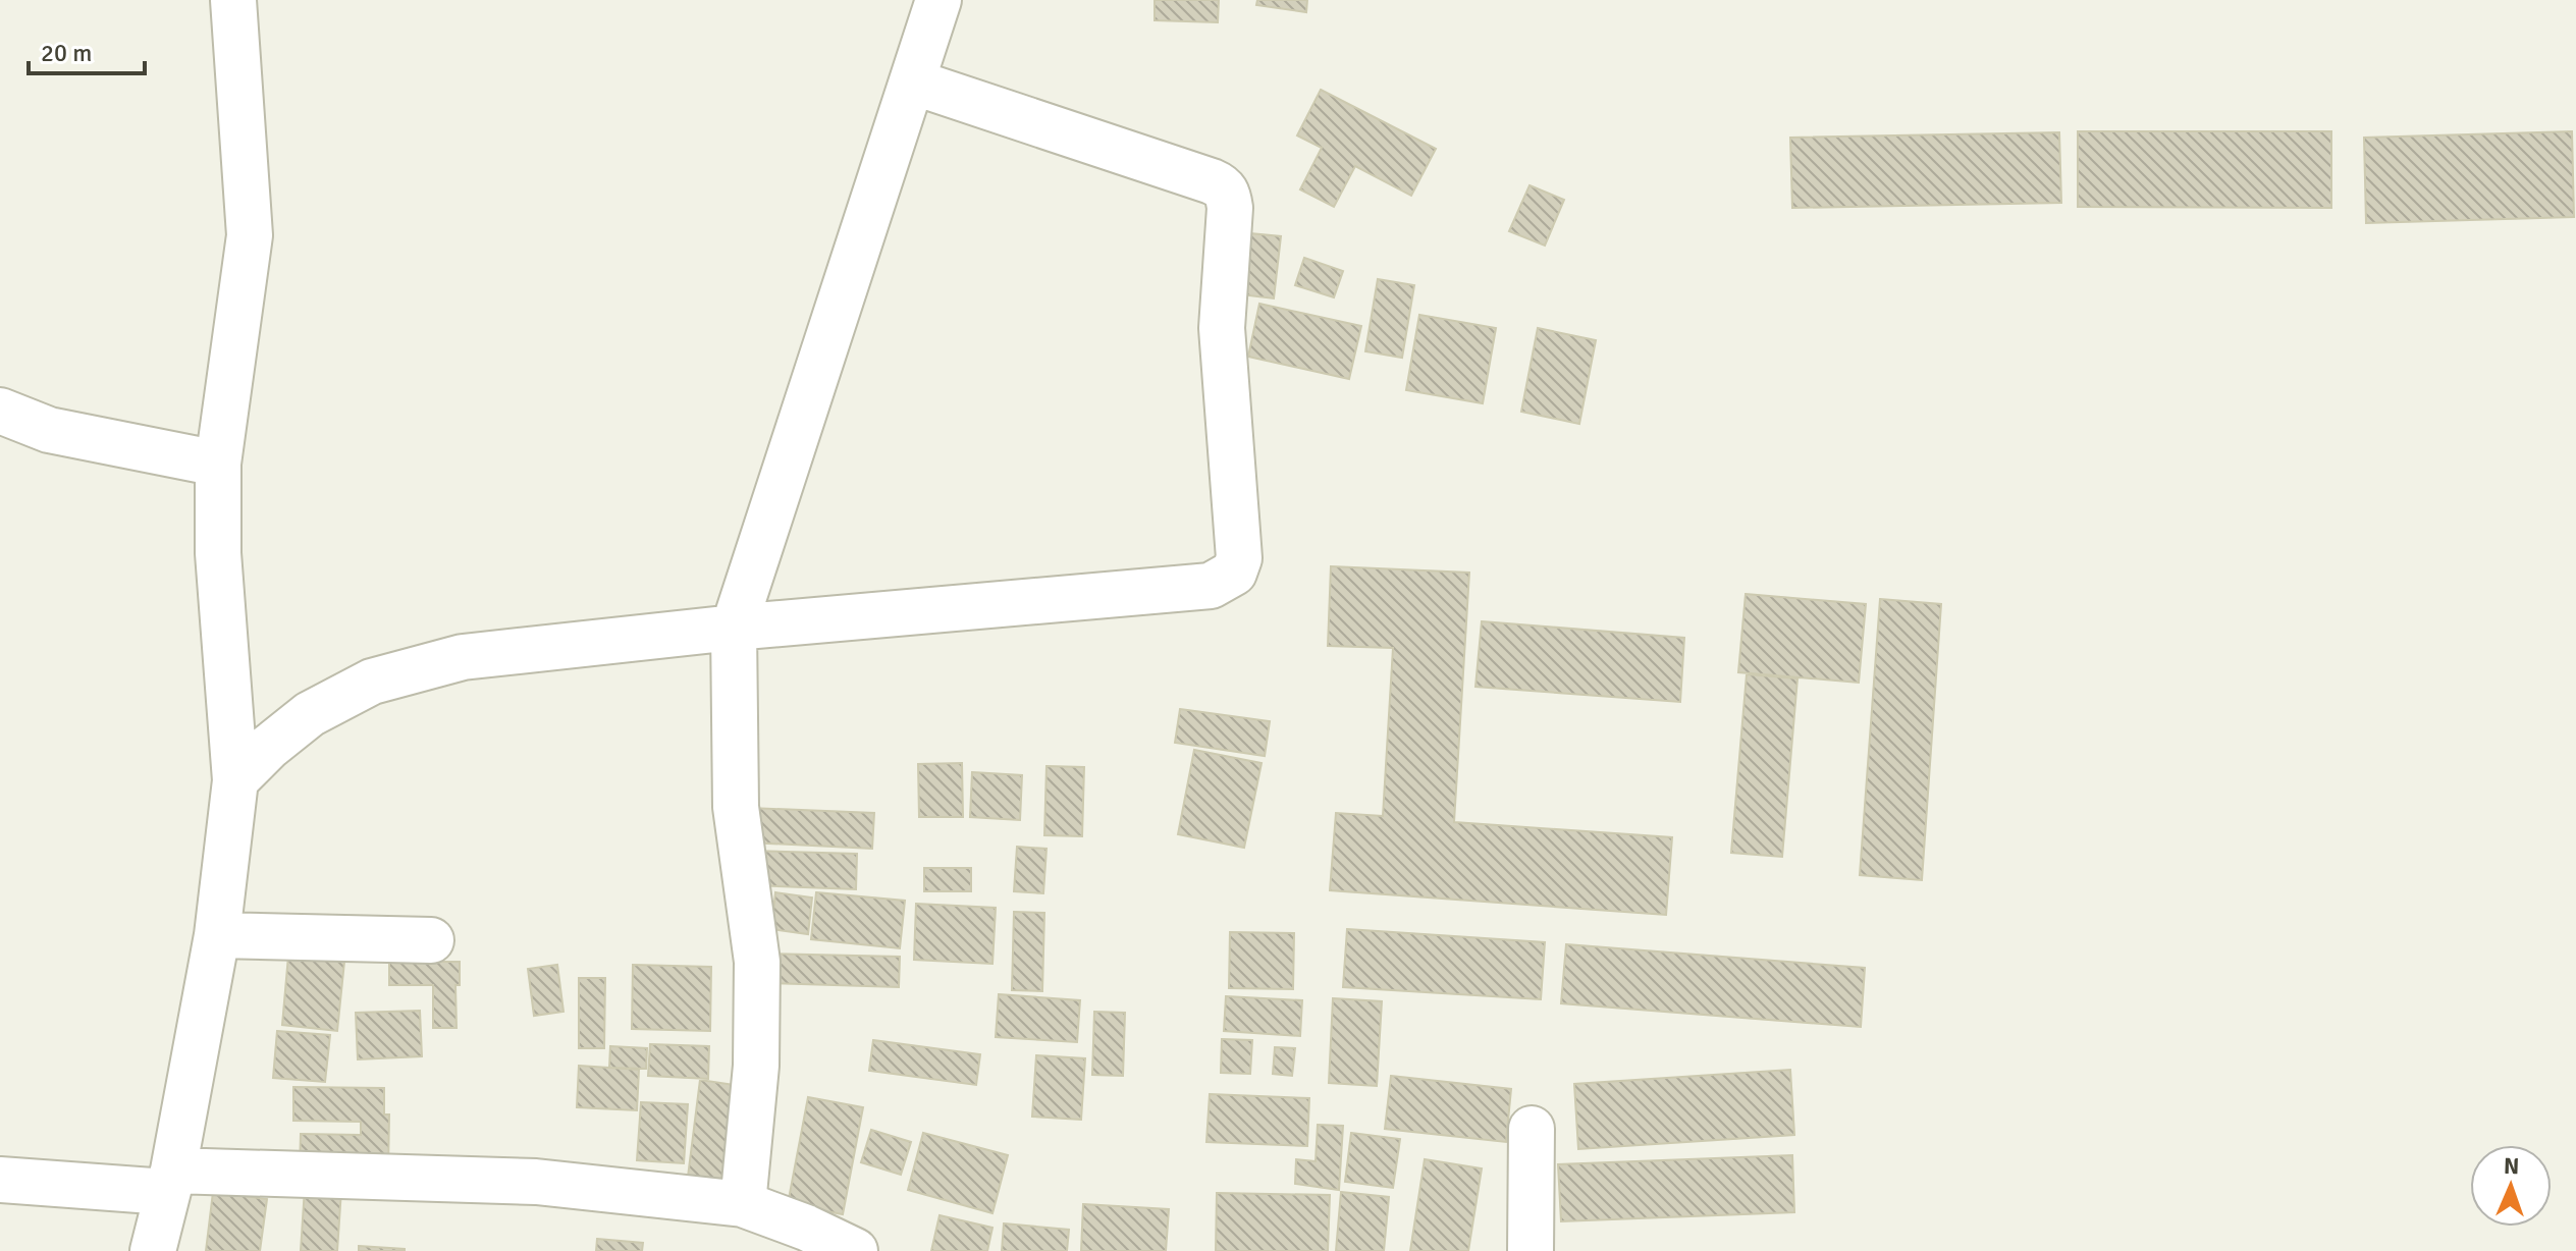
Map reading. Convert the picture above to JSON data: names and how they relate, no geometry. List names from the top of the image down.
{
  "scale_bar": "20 m",
  "north": "top"
}
